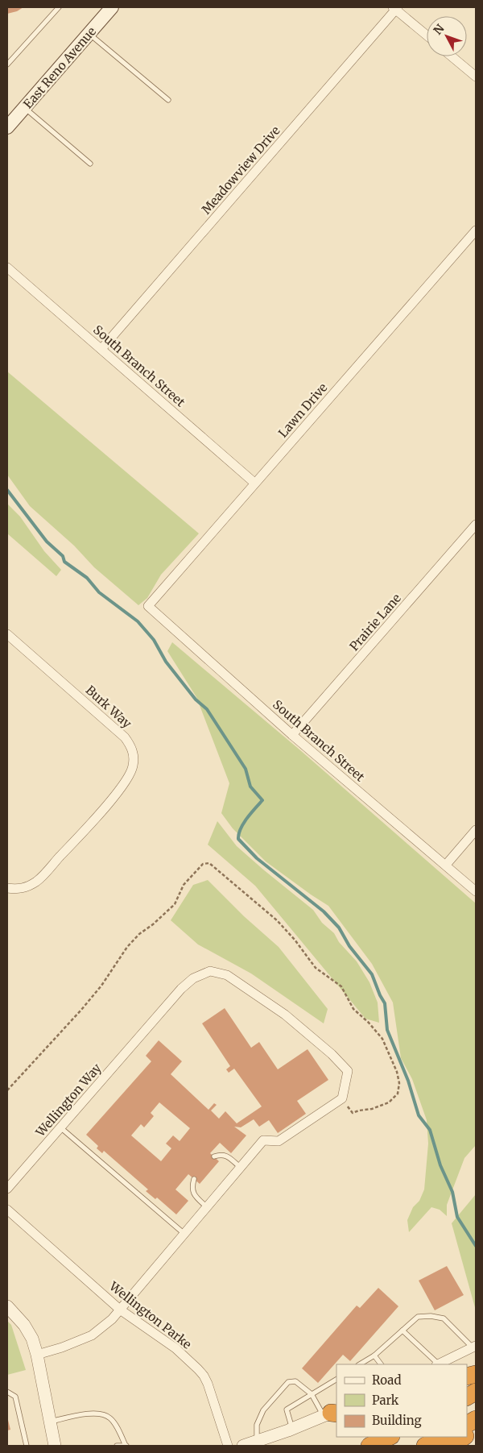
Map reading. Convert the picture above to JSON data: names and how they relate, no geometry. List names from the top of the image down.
{
  "streets": {
    "main road": ["East Reno Avenue"],
    "street": [
      "Meadowview Drive",
      "South Branch Street",
      "Lawn Drive",
      "Prairie Lane",
      "Burk Way",
      "Wellington Way",
      "Wellington Parke"
    ]
  },
  "crossings": [
    ["Meadowview Drive", "South Branch Street"],
    ["South Branch Street", "Lawn Drive"],
    ["South Branch Street", "Prairie Lane"]
  ],
  "legend": ["Road", "Park", "Building"],
  "north": "top left"
}
